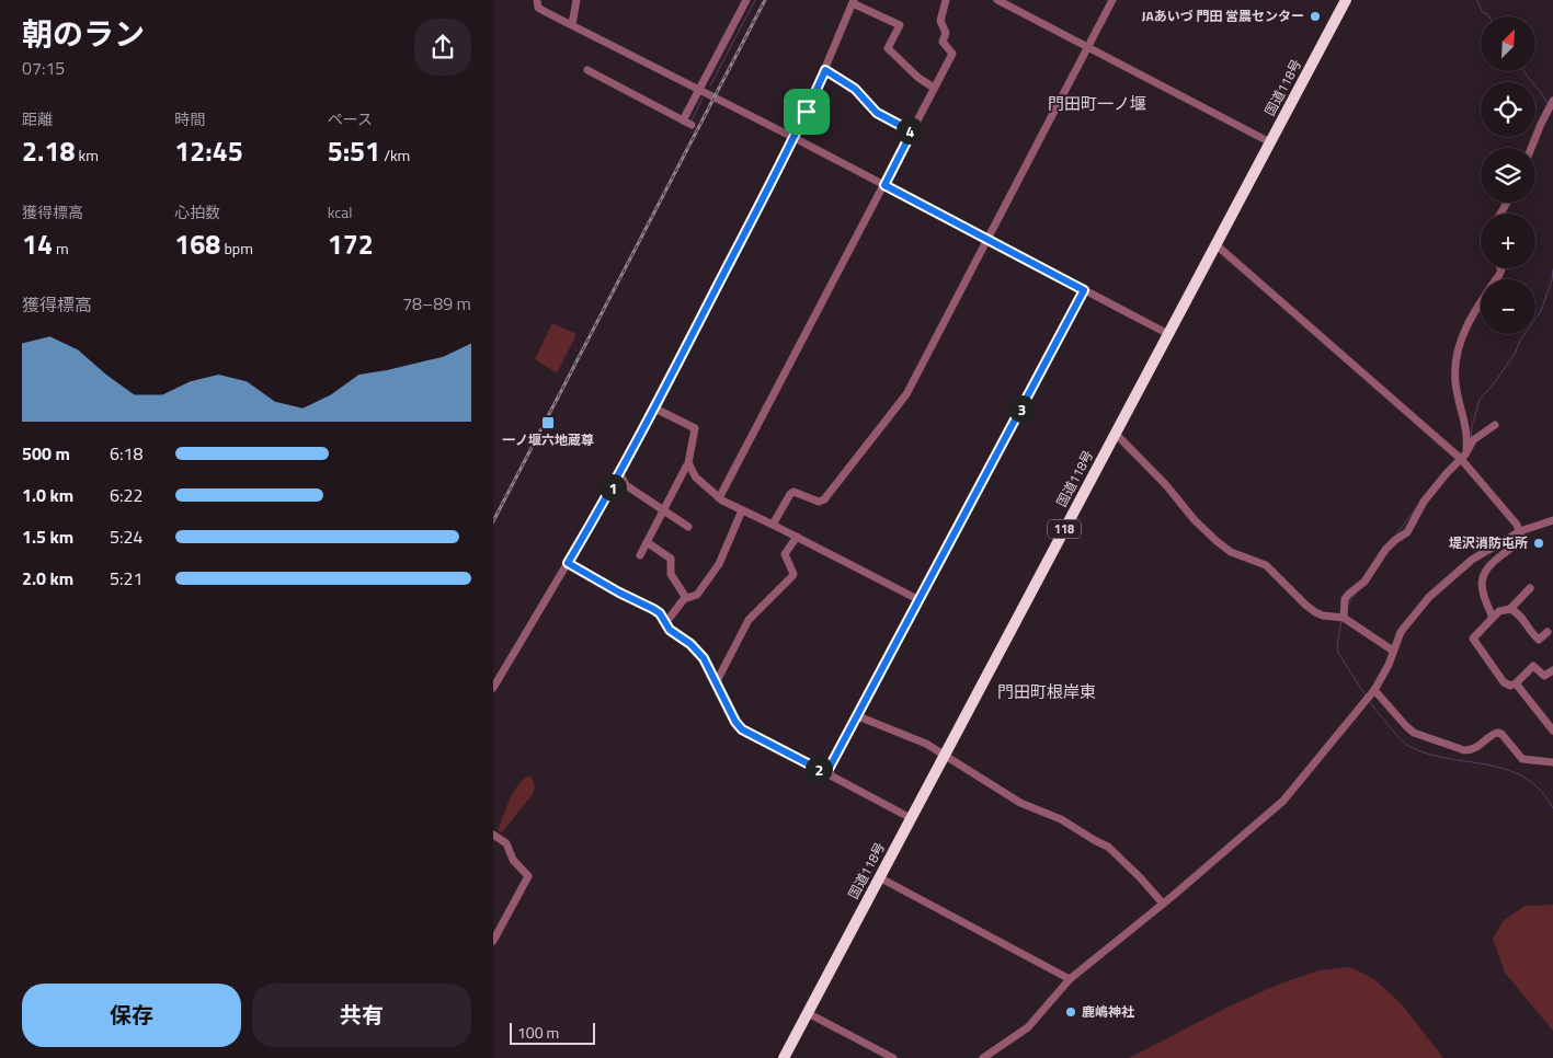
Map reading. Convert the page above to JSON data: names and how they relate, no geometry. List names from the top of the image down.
{
  "streets": {
    "highway": ["国道118号", "118"]
  },
  "districts": ["門田町一ノ堰", "門田町根岸東"],
  "places": {
    "other": ["JAあいづ 門田 営農センター", "堤沢消防屯所", "鹿嶋神社"],
    "transit": ["一ノ堰六地蔵尊"]
  },
  "scale_bar": "100 m",
  "north": "top right",
  "page": {
    "heading": ["朝のラン", "07:15"],
    "map_buttons": ["+", "−"],
    "stats": [
      ["距離", "2.18 km"],
      ["時間", "12:45"],
      ["ペース", "5:51 /km"],
      ["獲得標高", "14 m"],
      ["心拍数", "168 bpm"],
      ["kcal", "172"]
    ],
    "pins": [
      "4",
      "3",
      "1",
      "2"
    ],
    "chart": ["獲得標高", "78–89 m"],
    "list": [
      {
        "name": "500 m",
        "note": "6:18"
      },
      {
        "name": "1.0 km",
        "note": "6:22"
      },
      {
        "name": "1.5 km",
        "note": "5:24"
      },
      {
        "name": "2.0 km",
        "note": "5:21"
      }
    ],
    "buttons": ["保存", "共有"],
    "scale": "100 m"
  }
}
